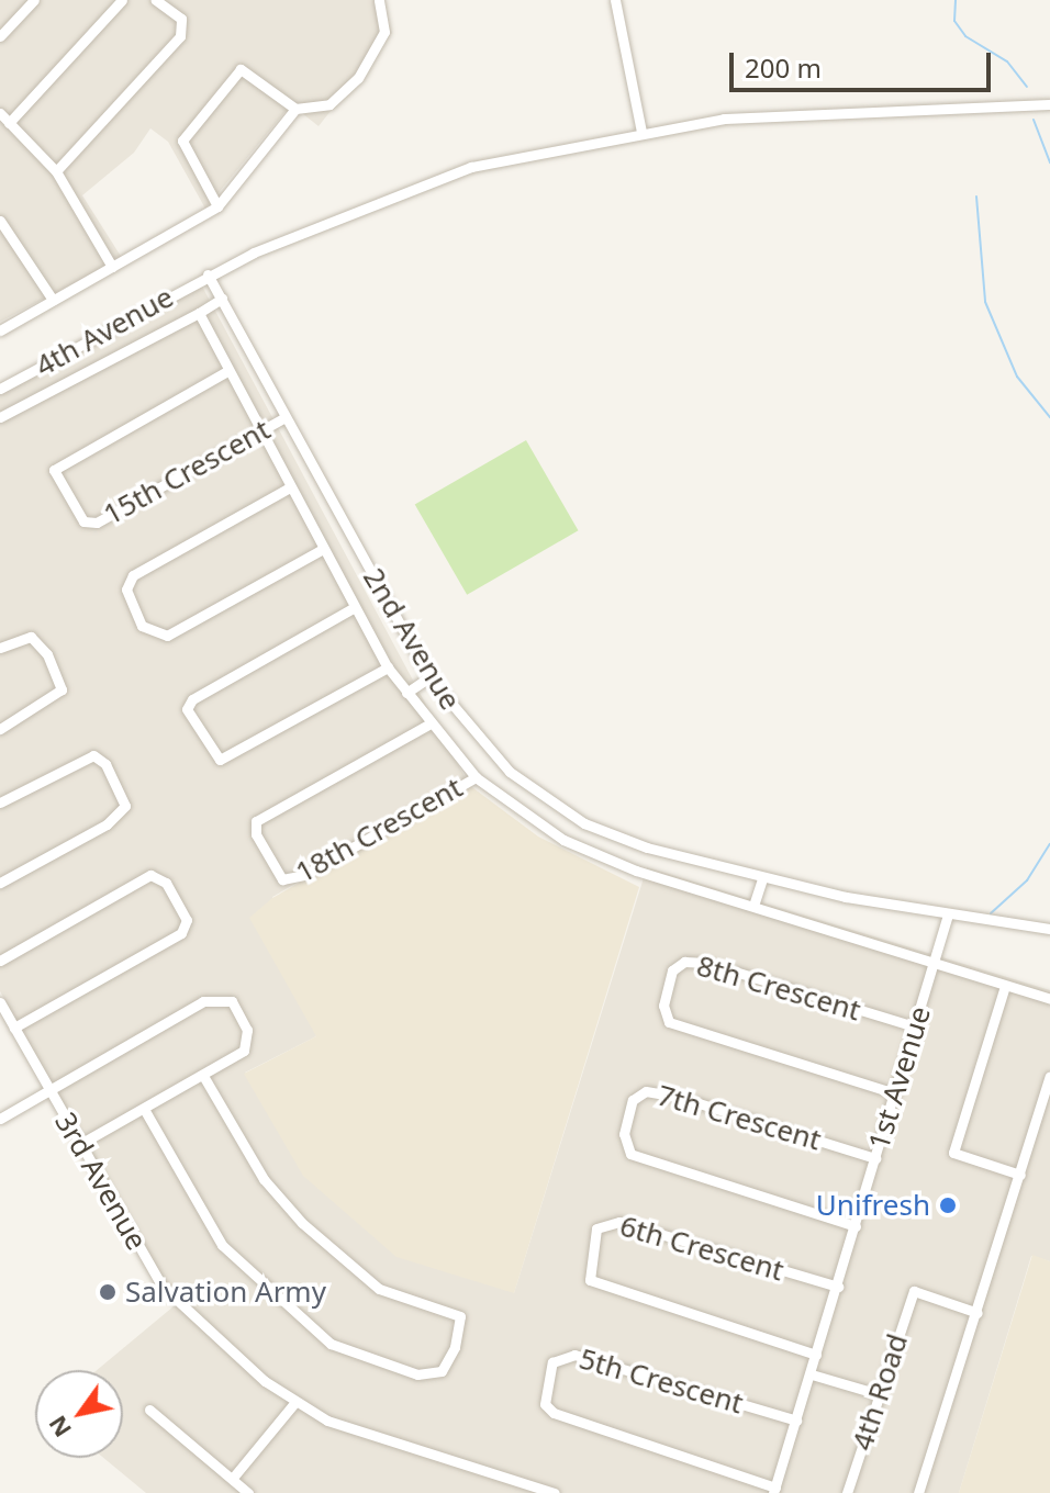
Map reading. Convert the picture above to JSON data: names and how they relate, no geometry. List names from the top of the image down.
{
  "streets": {
    "street": [
      "4th Avenue",
      "15th Crescent",
      "2nd Avenue",
      "18th Crescent",
      "8th Crescent",
      "1st Avenue",
      "7th Crescent",
      "3rd Avenue",
      "6th Crescent",
      "5th Crescent",
      "4th Road"
    ]
  },
  "crossings": [
    ["4th Avenue", "2nd Avenue"],
    ["15th Crescent", "2nd Avenue"],
    ["2nd Avenue", "1st Avenue"],
    ["8th Crescent", "1st Avenue"],
    ["1st Avenue", "7th Crescent"],
    ["1st Avenue", "6th Crescent"],
    ["1st Avenue", "5th Crescent"]
  ],
  "places": ["Unifresh", "Salvation Army"],
  "scale_bar": "200 m",
  "north": "bottom left"
}
